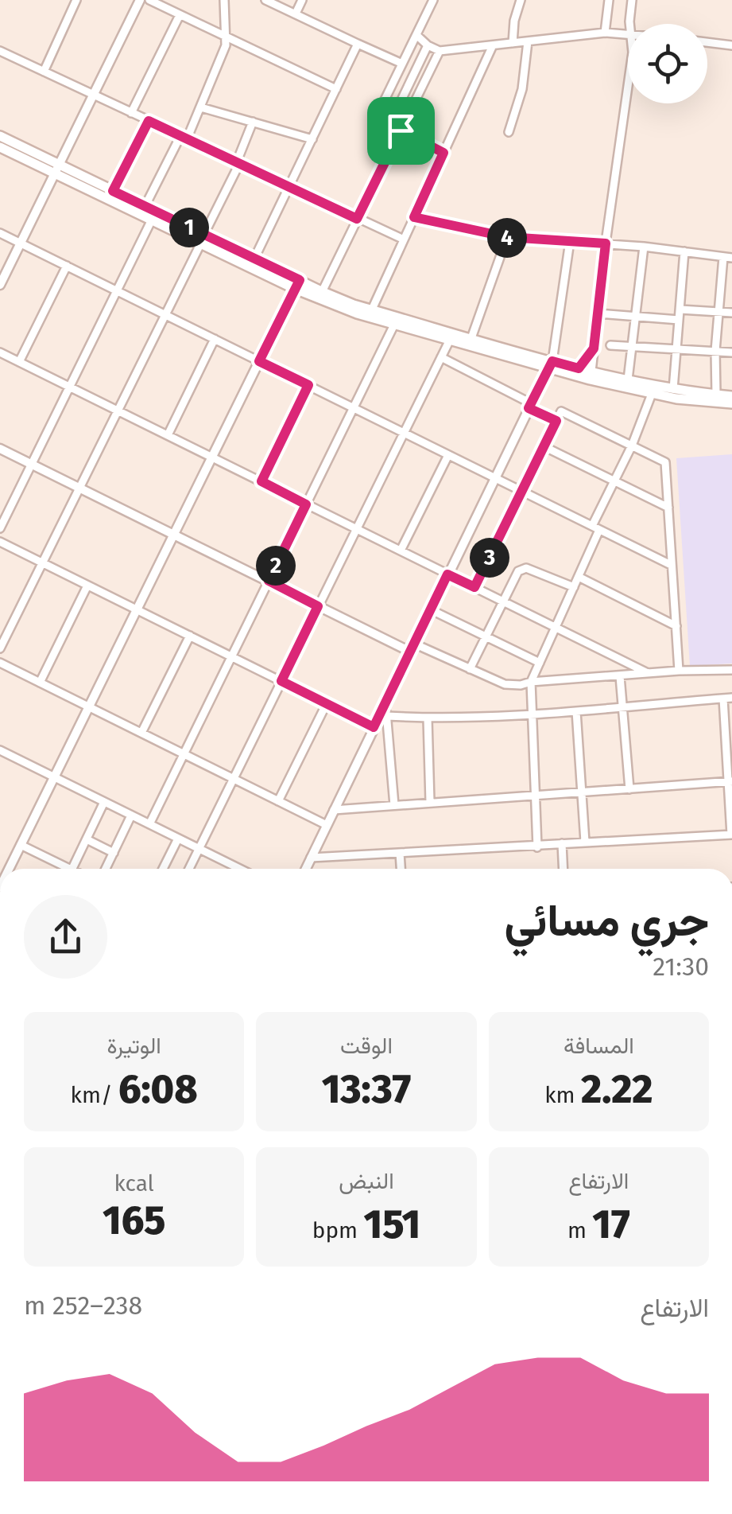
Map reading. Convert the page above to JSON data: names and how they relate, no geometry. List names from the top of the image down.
{
  "page": {
    "pins": [
      "1",
      "4",
      "3",
      "2"
    ],
    "heading": ["جري مسائي", "21:30"],
    "stats": [
      ["المسافة", "2.22 km"],
      ["الوقت", "13:37"],
      ["الوتيرة", "6:08 /km"],
      ["الارتفاع", "17 m"],
      ["النبض", "151 bpm"],
      ["kcal", "165"]
    ],
    "chart": ["الارتفاع", "238–252 m"]
  }
}
